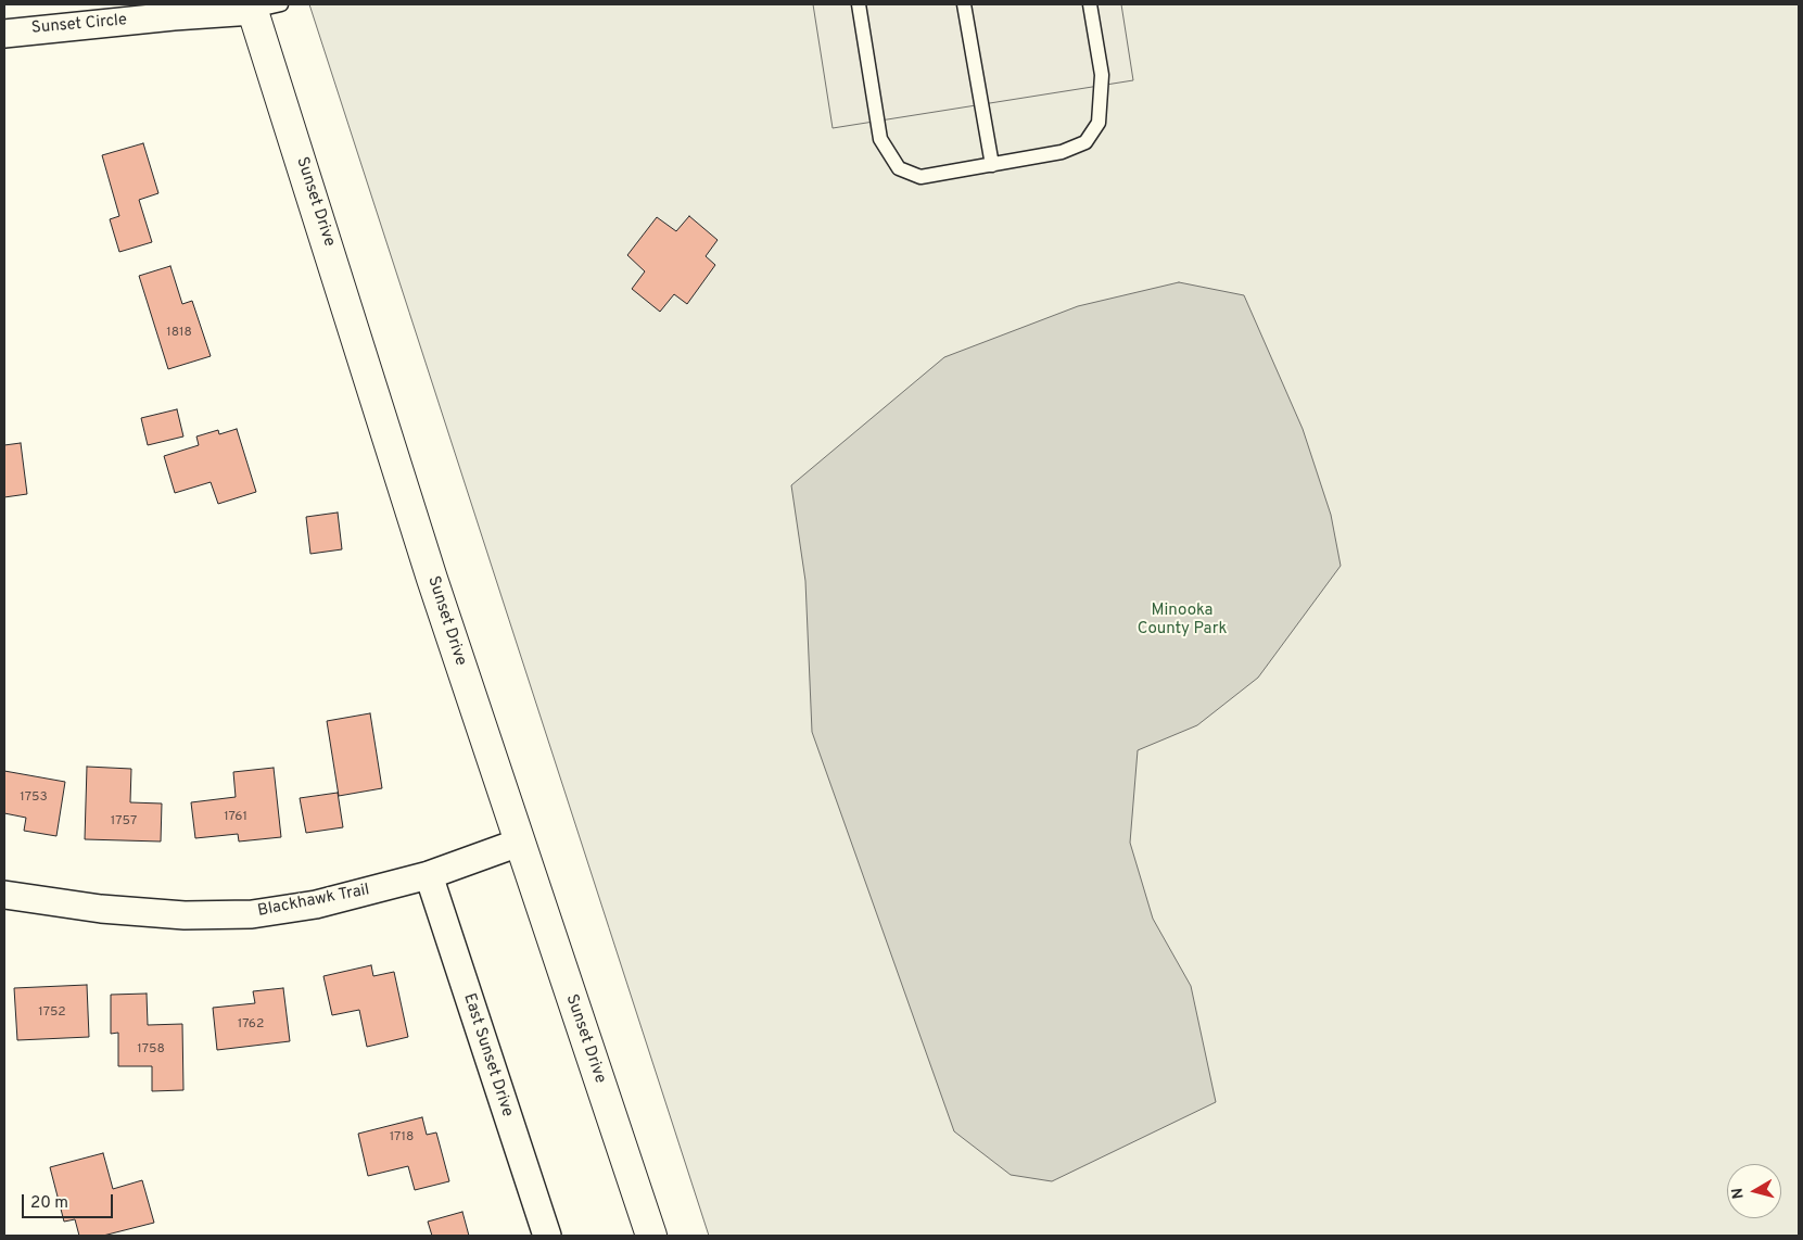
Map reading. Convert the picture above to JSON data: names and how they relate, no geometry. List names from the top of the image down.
{
  "streets": {
    "street": [
      "Sunset Circle",
      "Sunset Drive",
      "Blackhawk Trail",
      "East Sunset Drive"
    ]
  },
  "crossings": [
    ["Sunset Circle", "Sunset Drive"],
    ["Sunset Drive", "Blackhawk Trail"],
    ["Blackhawk Trail", "East Sunset Drive"]
  ],
  "parks": ["Minooka County Park"],
  "house_numbers": [
    "1818",
    "1753",
    "1761",
    "1757",
    "1752",
    "1762",
    "1758",
    "1718"
  ],
  "scale_bar": "20 m",
  "north": "left"
}
